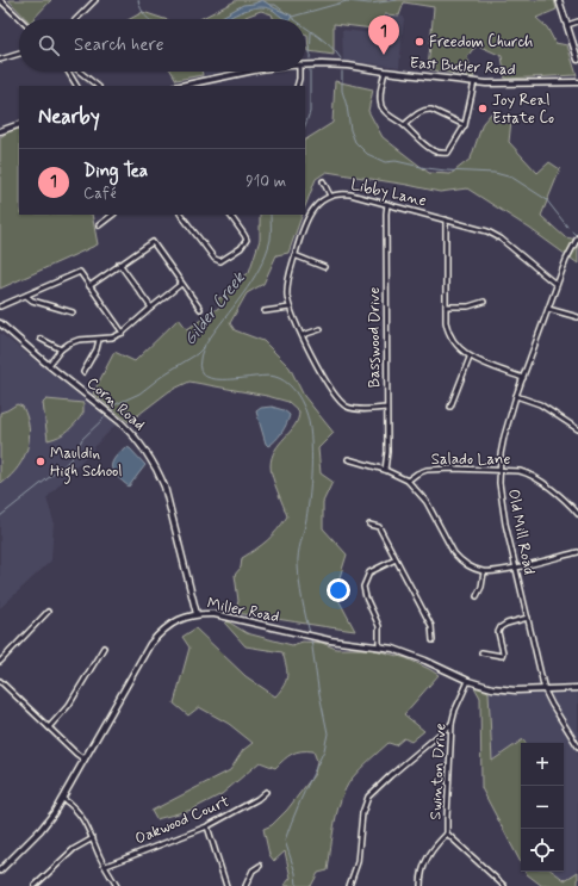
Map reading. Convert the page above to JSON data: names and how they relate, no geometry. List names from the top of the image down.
{
  "streets": {
    "street": [
      "East Butler Road",
      "Libby Lane",
      "Basswood Drive",
      "Corn Road",
      "Salado Lane",
      "Old Mill Road",
      "Miller Road",
      "Swinton Drive",
      "Oakwood Court"
    ]
  },
  "crossings": [
    ["Libby Lane", "Basswood Drive"],
    ["Libby Lane", "Old Mill Road"],
    ["Corn Road", "Miller Road"],
    ["Salado Lane", "Old Mill Road"],
    ["Old Mill Road", "Miller Road"],
    ["Miller Road", "Swinton Drive"]
  ],
  "water": ["Gilder Creek"],
  "places": ["Freedom Church", "Joy Real Estate Co", "Mauldin High School"],
  "page": {
    "pins": "1",
    "search": "Search here",
    "heading": "Nearby",
    "list": [
      {
        "mark": "1",
        "name": "Ding Tea",
        "note": "Café",
        "value": "910 m"
      }
    ],
    "map_buttons": ["+", "−"]
  }
}
